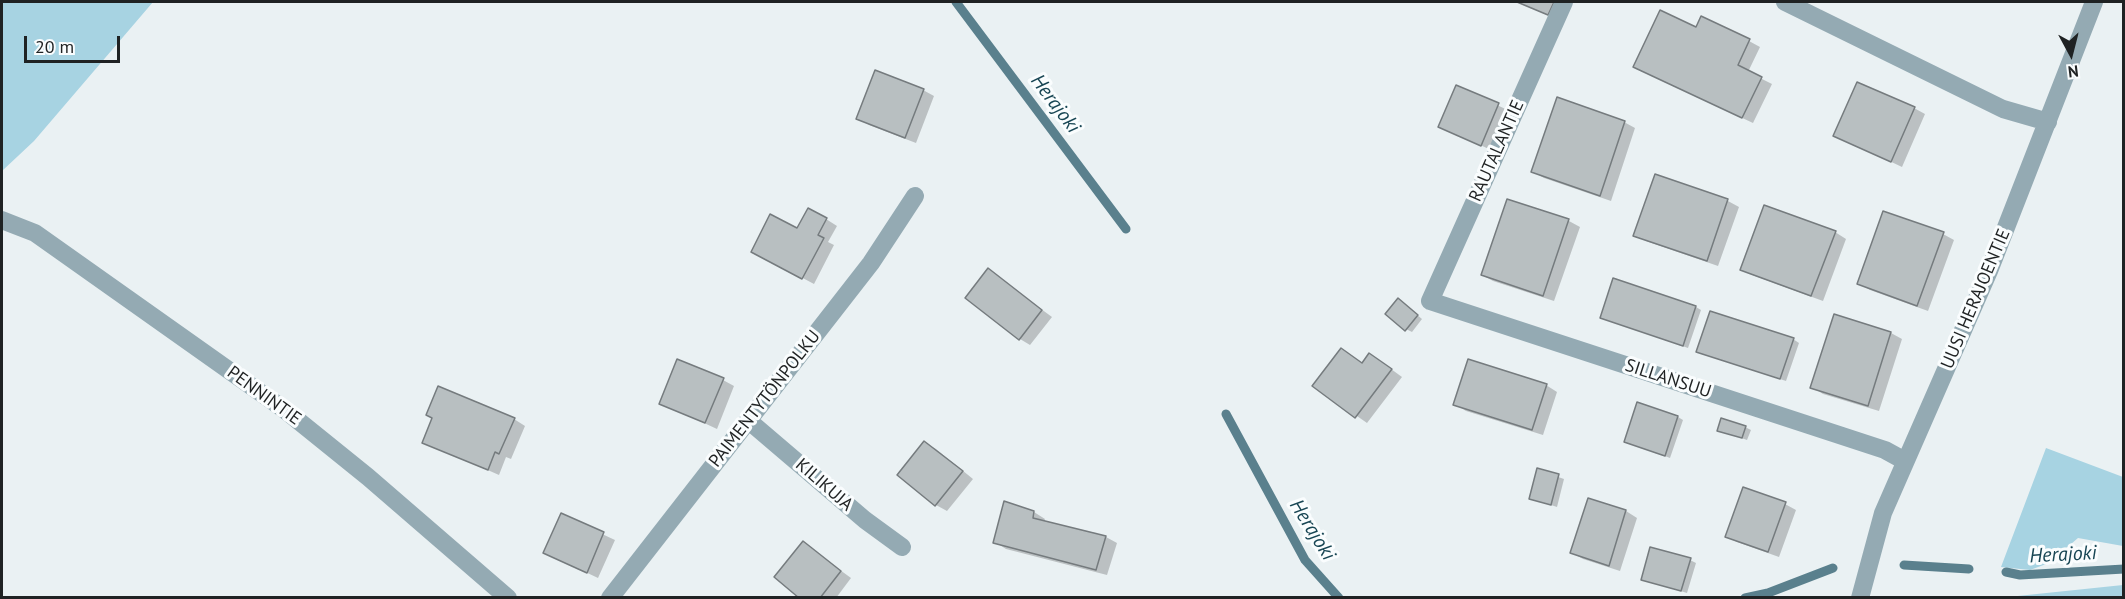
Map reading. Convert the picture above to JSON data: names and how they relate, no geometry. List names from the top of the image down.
{
  "streets": {
    "street": [
      "RAUTALANTIE",
      "UUSI HERAJOENTIE",
      "SILLANSUU",
      "PENNINTIE",
      "PAIMENTYTÖNPOLKU",
      "KILIKUJA"
    ]
  },
  "crossings": [
    ["RAUTALANTIE", "SILLANSUU"],
    ["UUSI HERAJOENTIE", "SILLANSUU"],
    ["PAIMENTYTÖNPOLKU", "KILIKUJA"]
  ],
  "water": ["Herajoki"],
  "scale_bar": "20 m",
  "north": "bottom"
}
